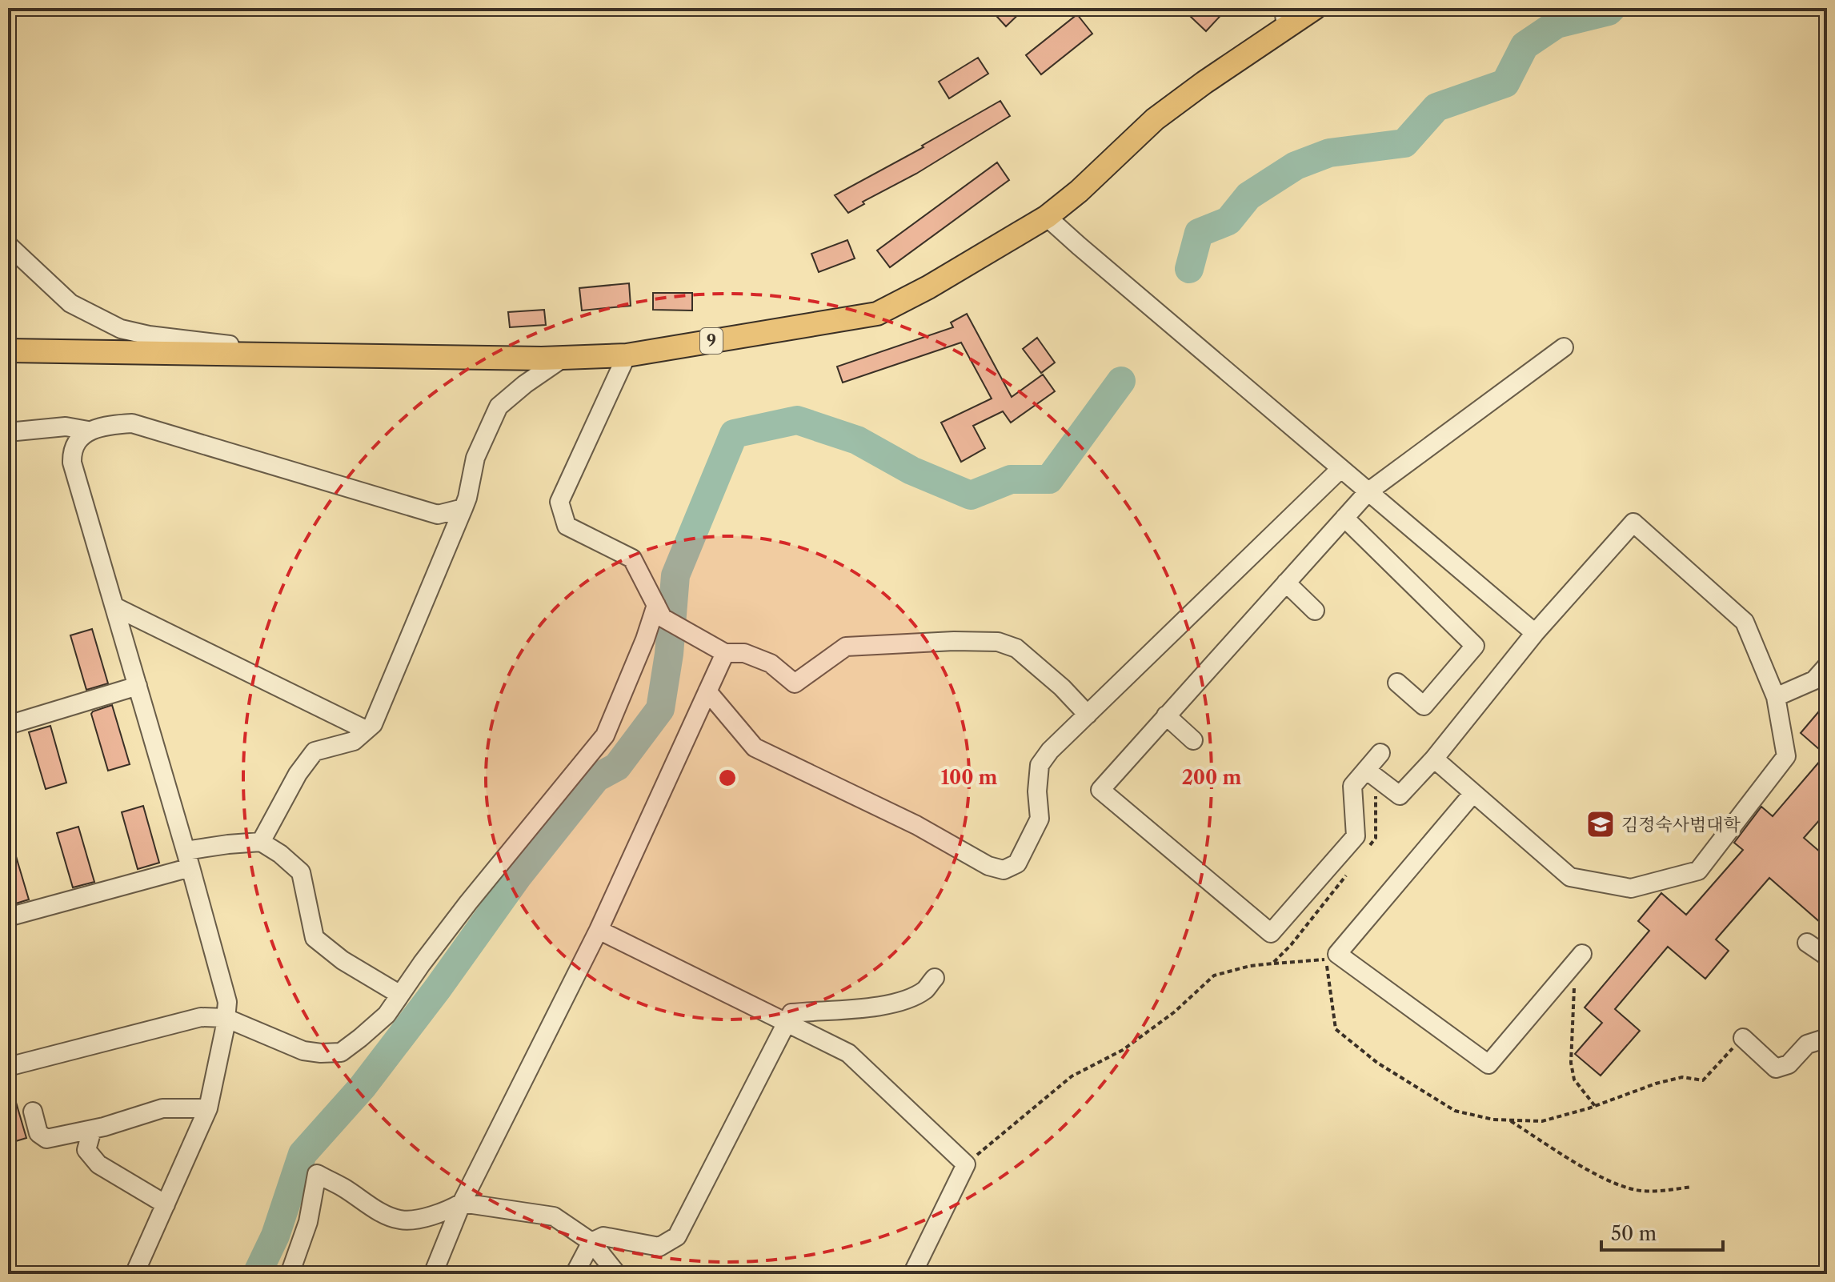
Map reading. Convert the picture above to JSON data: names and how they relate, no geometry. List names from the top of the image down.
{
  "streets": {
    "main road": ["9"]
  },
  "places": {
    "school or university": ["김정숙사범대학"]
  },
  "scale_bar": "50 m",
  "rings": ["100 m", "200 m"]
}
